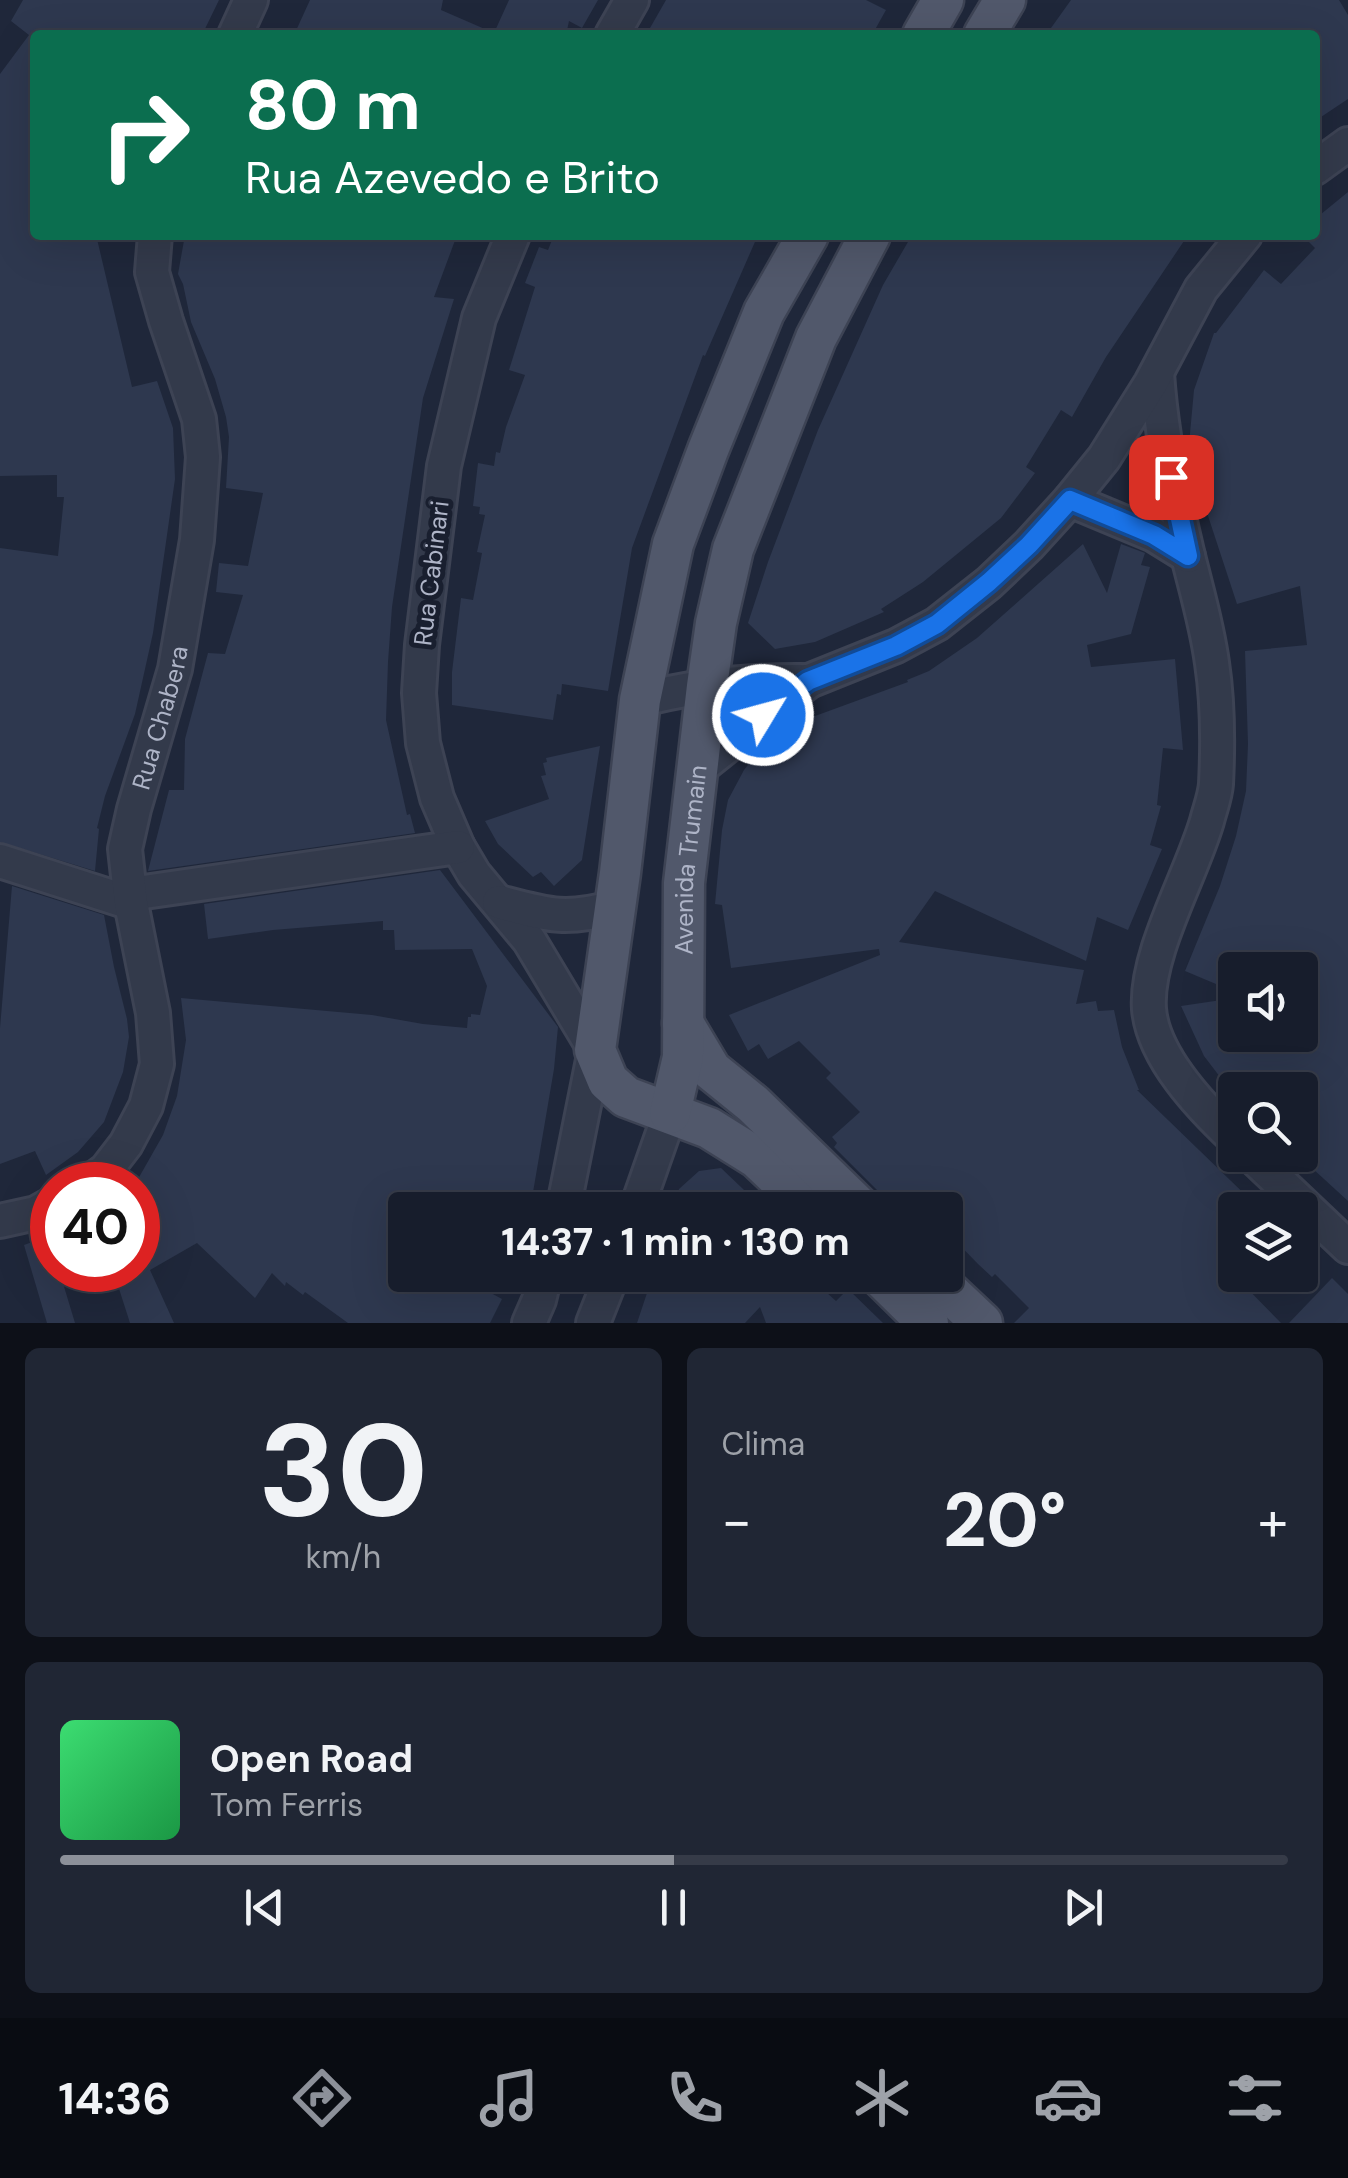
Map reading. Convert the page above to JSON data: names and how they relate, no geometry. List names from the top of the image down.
{
  "streets": {
    "main road": ["Avenida Trumain"],
    "street": ["Rua Cabinari", "Rua Chabera"]
  },
  "page": {
    "turn": ["80 m", "Rua Azevedo e Brito"],
    "limit": "40",
    "trip": "14:37 · 1 min · 130 m",
    "tile": [
      ["30", "km/h"],
      "Clima"
    ],
    "heat": ["−", "20°", "+"],
    "song": ["Open Road", "Tom Ferris"],
    "tabs": "14:36"
  }
}
